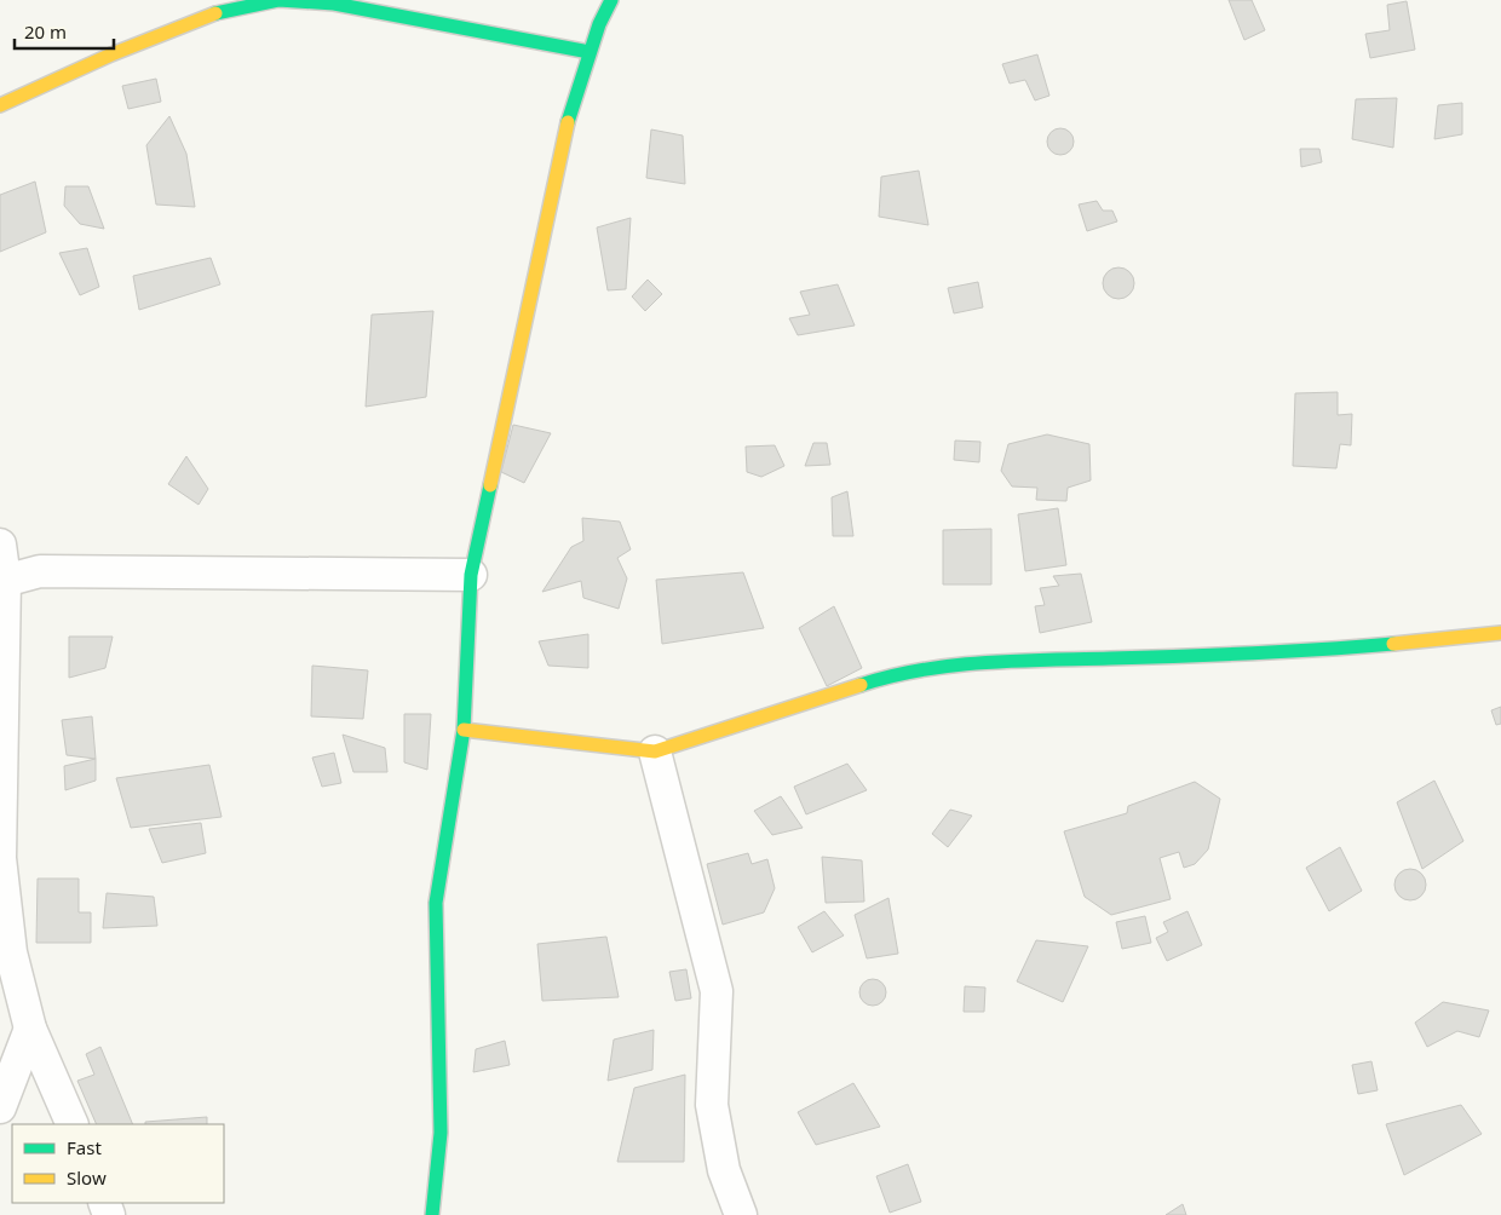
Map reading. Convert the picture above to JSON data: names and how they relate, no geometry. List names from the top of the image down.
{
  "legend": ["Fast", "Slow"],
  "scale_bar": "20 m"
}
